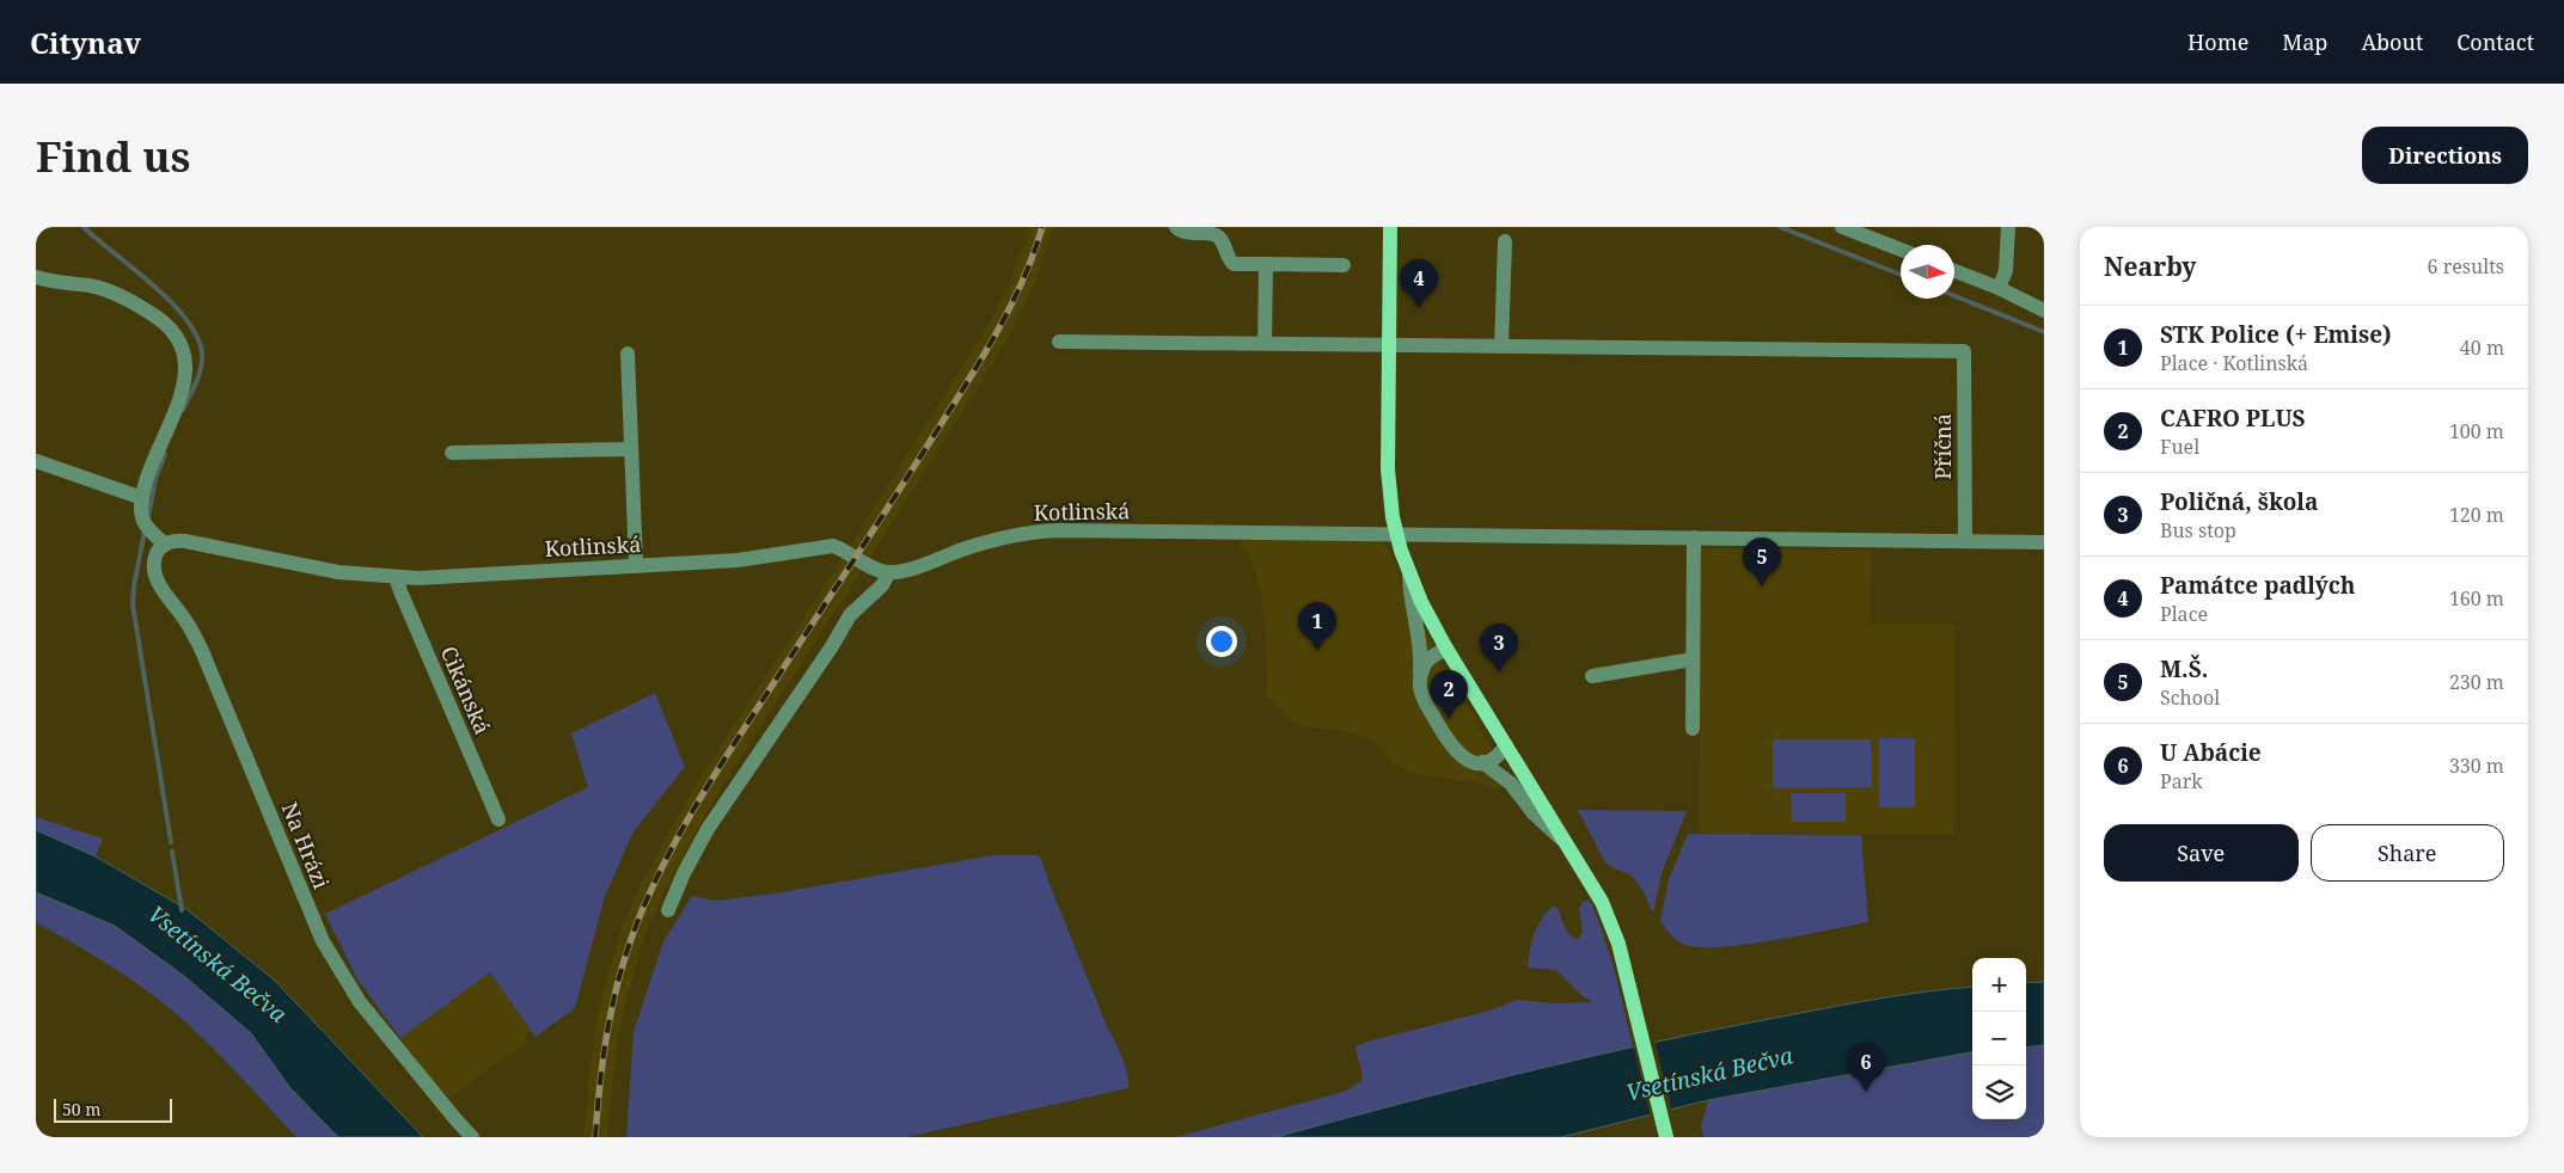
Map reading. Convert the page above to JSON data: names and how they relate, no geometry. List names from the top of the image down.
{
  "streets": {
    "street": [
      "Příčná",
      "Kotlinská",
      "Cikánská",
      "Na Hrázi"
    ]
  },
  "crossings": [
    ["Příčná", "Kotlinská"],
    ["Kotlinská", "Cikánská"],
    ["Kotlinská", "Na Hrázi"]
  ],
  "water": ["Vsetínská Bečva"],
  "scale_bar": "50 m",
  "north": "right",
  "page": {
    "header": "Citynav",
    "nav": [
      "Home",
      "Map",
      "About",
      "Contact"
    ],
    "buttons": [
      "Directions",
      ["Save", "Share"]
    ],
    "title": "Find us",
    "heading": ["Nearby", "6 results"],
    "pins": [
      "4",
      "5",
      "1",
      "3",
      "2",
      "6"
    ],
    "list": [
      {
        "mark": "1",
        "name": "STK Police (+ Emise)",
        "note": "Place · Kotlinská",
        "value": "40 m"
      },
      {
        "mark": "2",
        "name": "CAFRO PLUS",
        "note": "Fuel",
        "value": "100 m"
      },
      {
        "mark": "3",
        "name": "Poličná, škola",
        "note": "Bus stop",
        "value": "120 m"
      },
      {
        "mark": "4",
        "name": "Památce padlých",
        "note": "Place",
        "value": "160 m"
      },
      {
        "mark": "5",
        "name": "M.Š.",
        "note": "School",
        "value": "230 m"
      },
      {
        "mark": "6",
        "name": "U Abácie",
        "note": "Park",
        "value": "330 m"
      }
    ],
    "map_buttons": ["+", "−"],
    "scale": "50 m"
  }
}
